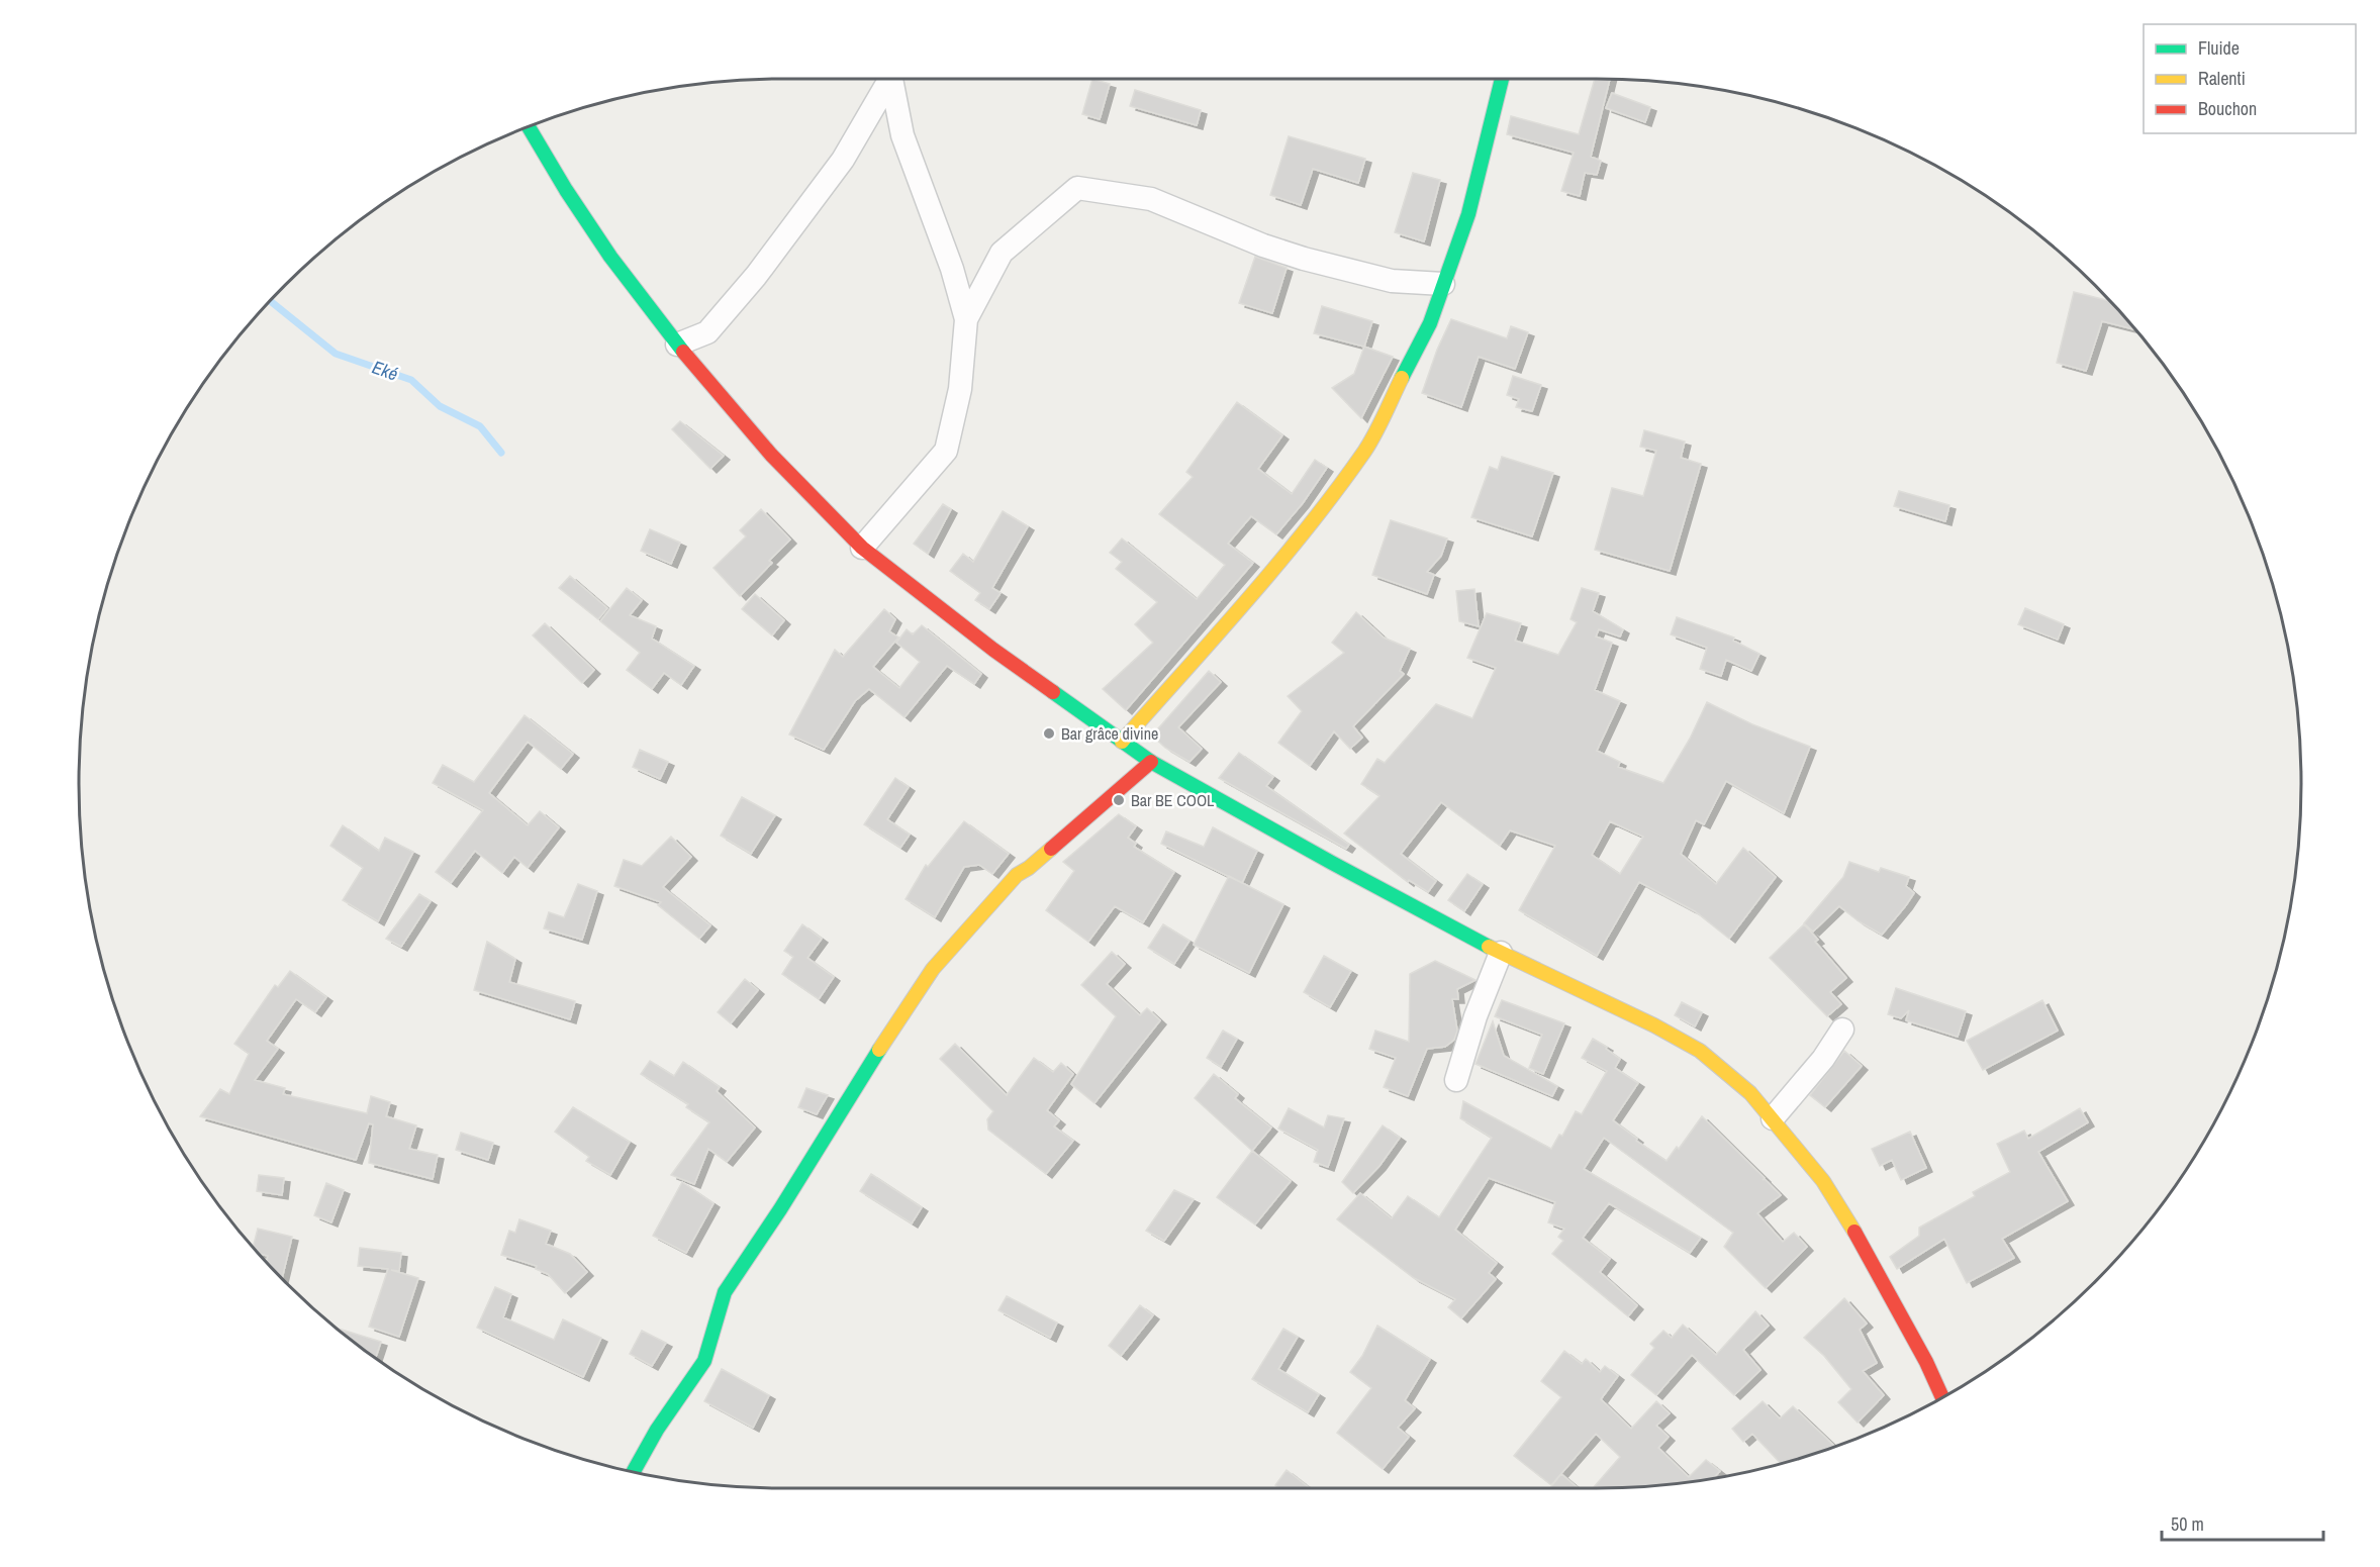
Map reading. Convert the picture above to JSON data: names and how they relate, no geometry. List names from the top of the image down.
{
  "water": ["Eké"],
  "places": ["Bar grâce divine", "Bar BE COOL"],
  "legend": ["Fluide", "Ralenti", "Bouchon"],
  "scale_bar": "50 m"
}
